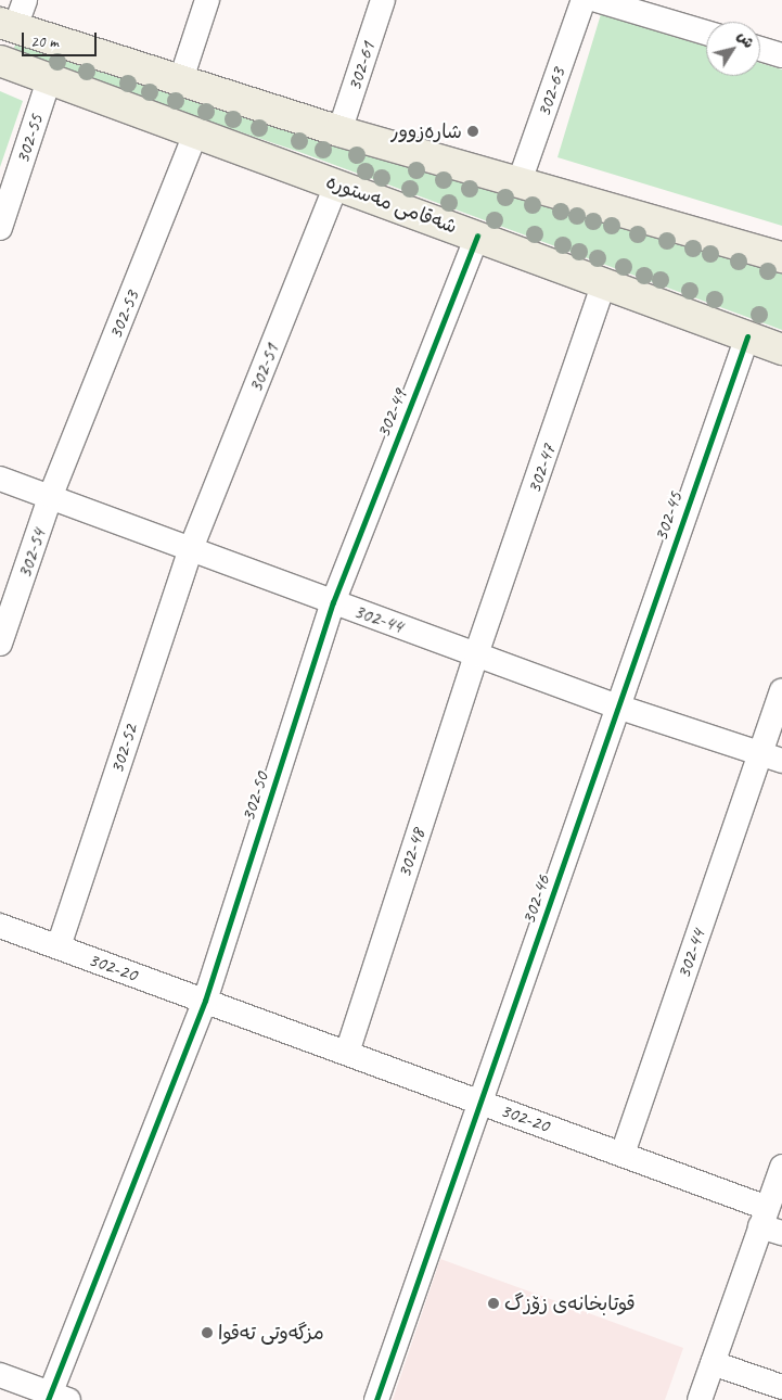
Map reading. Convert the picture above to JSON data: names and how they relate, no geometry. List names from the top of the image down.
{
  "streets": {
    "main road": ["شەقامی مەستورە"],
    "street": [
      "302-61",
      "302-63",
      "302-55",
      "302-53",
      "302-51",
      "302-49",
      "302-47",
      "302-45",
      "302-54",
      "302-44",
      "302-52",
      "302-50",
      "302-48",
      "302-46",
      "302-20"
    ]
  },
  "crossings": [
    ["302-55", "شەقامی مەستورە"],
    ["شەقامی مەستورە", "302-53"],
    ["شەقامی مەستورە", "302-51"],
    ["شەقامی مەستورە", "302-49"],
    ["شەقامی مەستورە", "302-47"],
    ["شەقامی مەستورە", "302-45"],
    ["302-53", "302-54"],
    ["302-53", "302-44"],
    ["302-51", "302-44"],
    ["302-51", "302-52"],
    ["302-49", "302-44"],
    ["302-49", "302-50"],
    ["302-47", "302-44"],
    ["302-47", "302-48"],
    ["302-45", "302-44"],
    ["302-45", "302-46"],
    ["302-54", "302-44"],
    ["302-44", "302-52"],
    ["302-44", "302-50"],
    ["302-44", "302-48"],
    ["302-44", "302-46"],
    ["302-44", "302-20"],
    ["302-52", "302-20"],
    ["302-50", "302-20"],
    ["302-48", "302-20"],
    ["302-46", "302-20"]
  ],
  "places": ["شارەزوور", "قوتابخانه‌ی زۆزگ", "مزگه‌وتی ته‌قوا"],
  "scale_bar": "20 m",
  "north": "top right"
}
